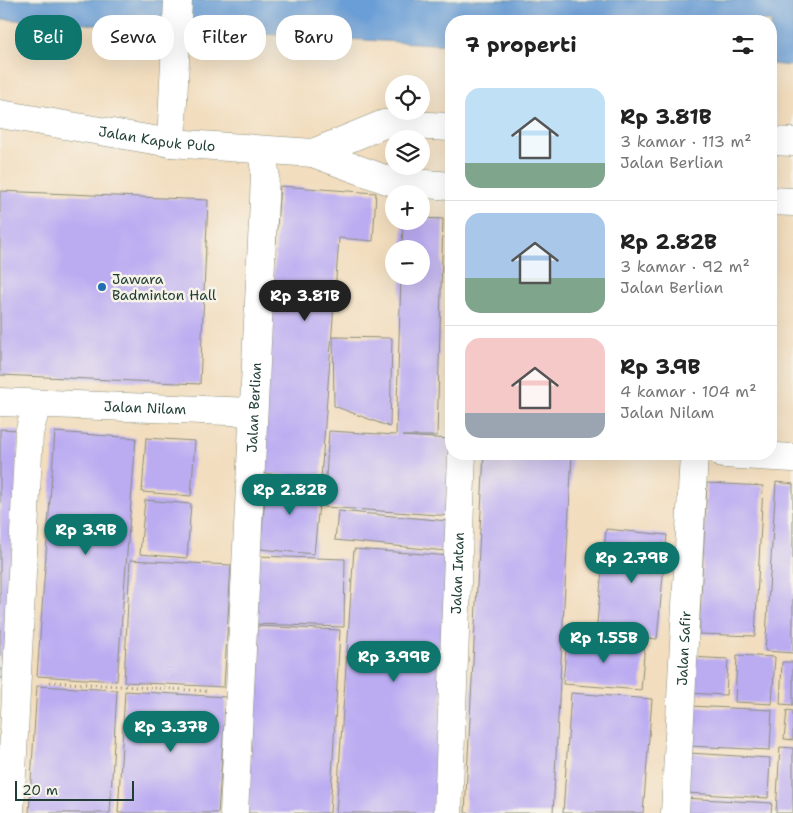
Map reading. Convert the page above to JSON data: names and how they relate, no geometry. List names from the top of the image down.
{
  "streets": {
    "street": [
      "Jalan Kapuk Pulo",
      "Jalan Berlian",
      "Jalan Nilam",
      "Jalan Intan",
      "Jalan Safir"
    ]
  },
  "crossings": [
    ["Jalan Kapuk Pulo", "Jalan Berlian"],
    ["Jalan Berlian", "Jalan Nilam"]
  ],
  "places": ["Jawara Badminton Hall"],
  "scale_bar": "20 m",
  "page": {
    "chip": [
      "Beli",
      "Sewa",
      "Filter",
      "Baru"
    ],
    "heading": "7 properti",
    "map_buttons": ["+", "−"],
    "list": [
      {
        "name": "Rp 3.81B",
        "note": "3 kamar · 113 m² · Jalan Berlian"
      },
      {
        "name": "Rp 2.82B",
        "note": "3 kamar · 92 m² · Jalan Berlian"
      },
      {
        "name": "Rp 3.9B",
        "note": "4 kamar · 104 m² · Jalan Nilam"
      }
    ],
    "price": [
      "Rp 3.81B",
      "Rp 2.82B",
      "Rp 3.9B",
      "Rp 2.79B",
      "Rp 1.55B",
      "Rp 3.99B",
      "Rp 3.37B"
    ],
    "scale": "20 m"
  }
}
